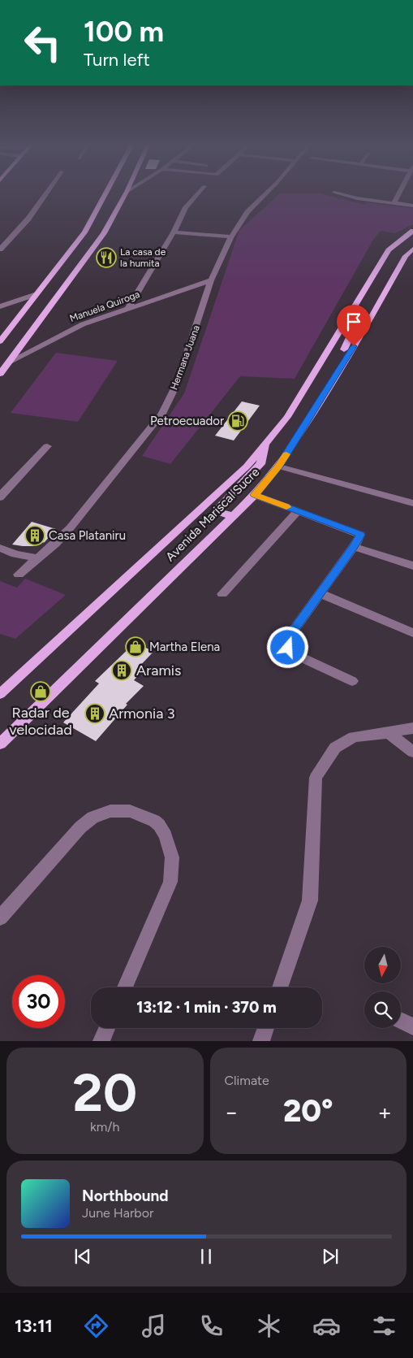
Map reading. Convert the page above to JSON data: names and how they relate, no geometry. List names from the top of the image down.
{
  "streets": {
    "main road": ["Avenida Mariscal Sucre"],
    "street": ["Manuela Quiroga", "Hermana Juana"]
  },
  "crossings": [
    ["Manuela Quiroga", "Hermana Juana"]
  ],
  "places": {
    "restaurant": ["La casa de la humita"],
    "fuel station": ["Petroecuador"],
    "building": ["Casa Plataniru", "Aramis", "Armonia 3"],
    "shop": ["Martha Elena", "Radar de velocidad"]
  },
  "north": "bottom",
  "page": {
    "turn": ["100 m", "Turn left"],
    "limit": "30",
    "trip": "13:12 · 1 min · 370 m",
    "tile": [
      ["20", "km/h"],
      "Climate"
    ],
    "heat": ["−", "20°", "+"],
    "song": ["Northbound", "June Harbor"],
    "tabs": "13:11"
  }
}
